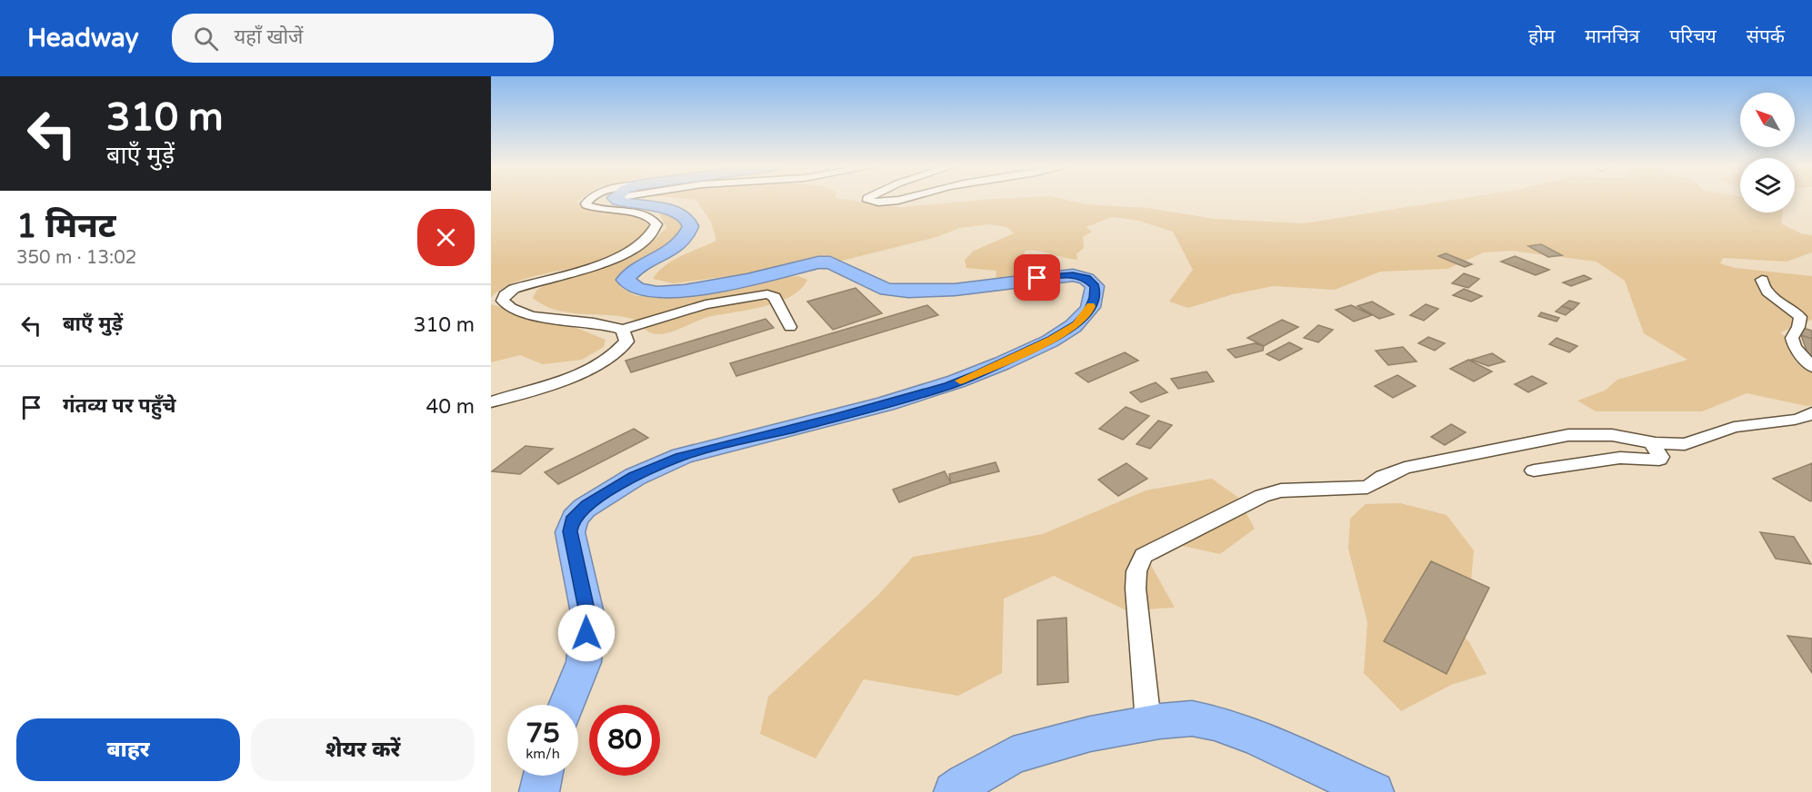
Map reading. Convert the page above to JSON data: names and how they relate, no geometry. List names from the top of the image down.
{
  "north": "top left",
  "page": {
    "header": "Headway",
    "search": "यहाँ खोजें",
    "nav": [
      "होम",
      "मानचित्र",
      "परिचय",
      "संपर्क"
    ],
    "turn": ["310 m", "बाएँ मुड़ें"],
    "heading": ["1 मिनट", "350 m · 13:02"],
    "list": [
      {
        "name": "बाएँ मुड़ें",
        "value": "310 m"
      },
      {
        "name": "गंतव्य पर पहुँचे",
        "value": "40 m"
      }
    ],
    "speed": "75 km/h",
    "limit": "80",
    "buttons": ["बाहर", "शेयर करें"]
  }
}
